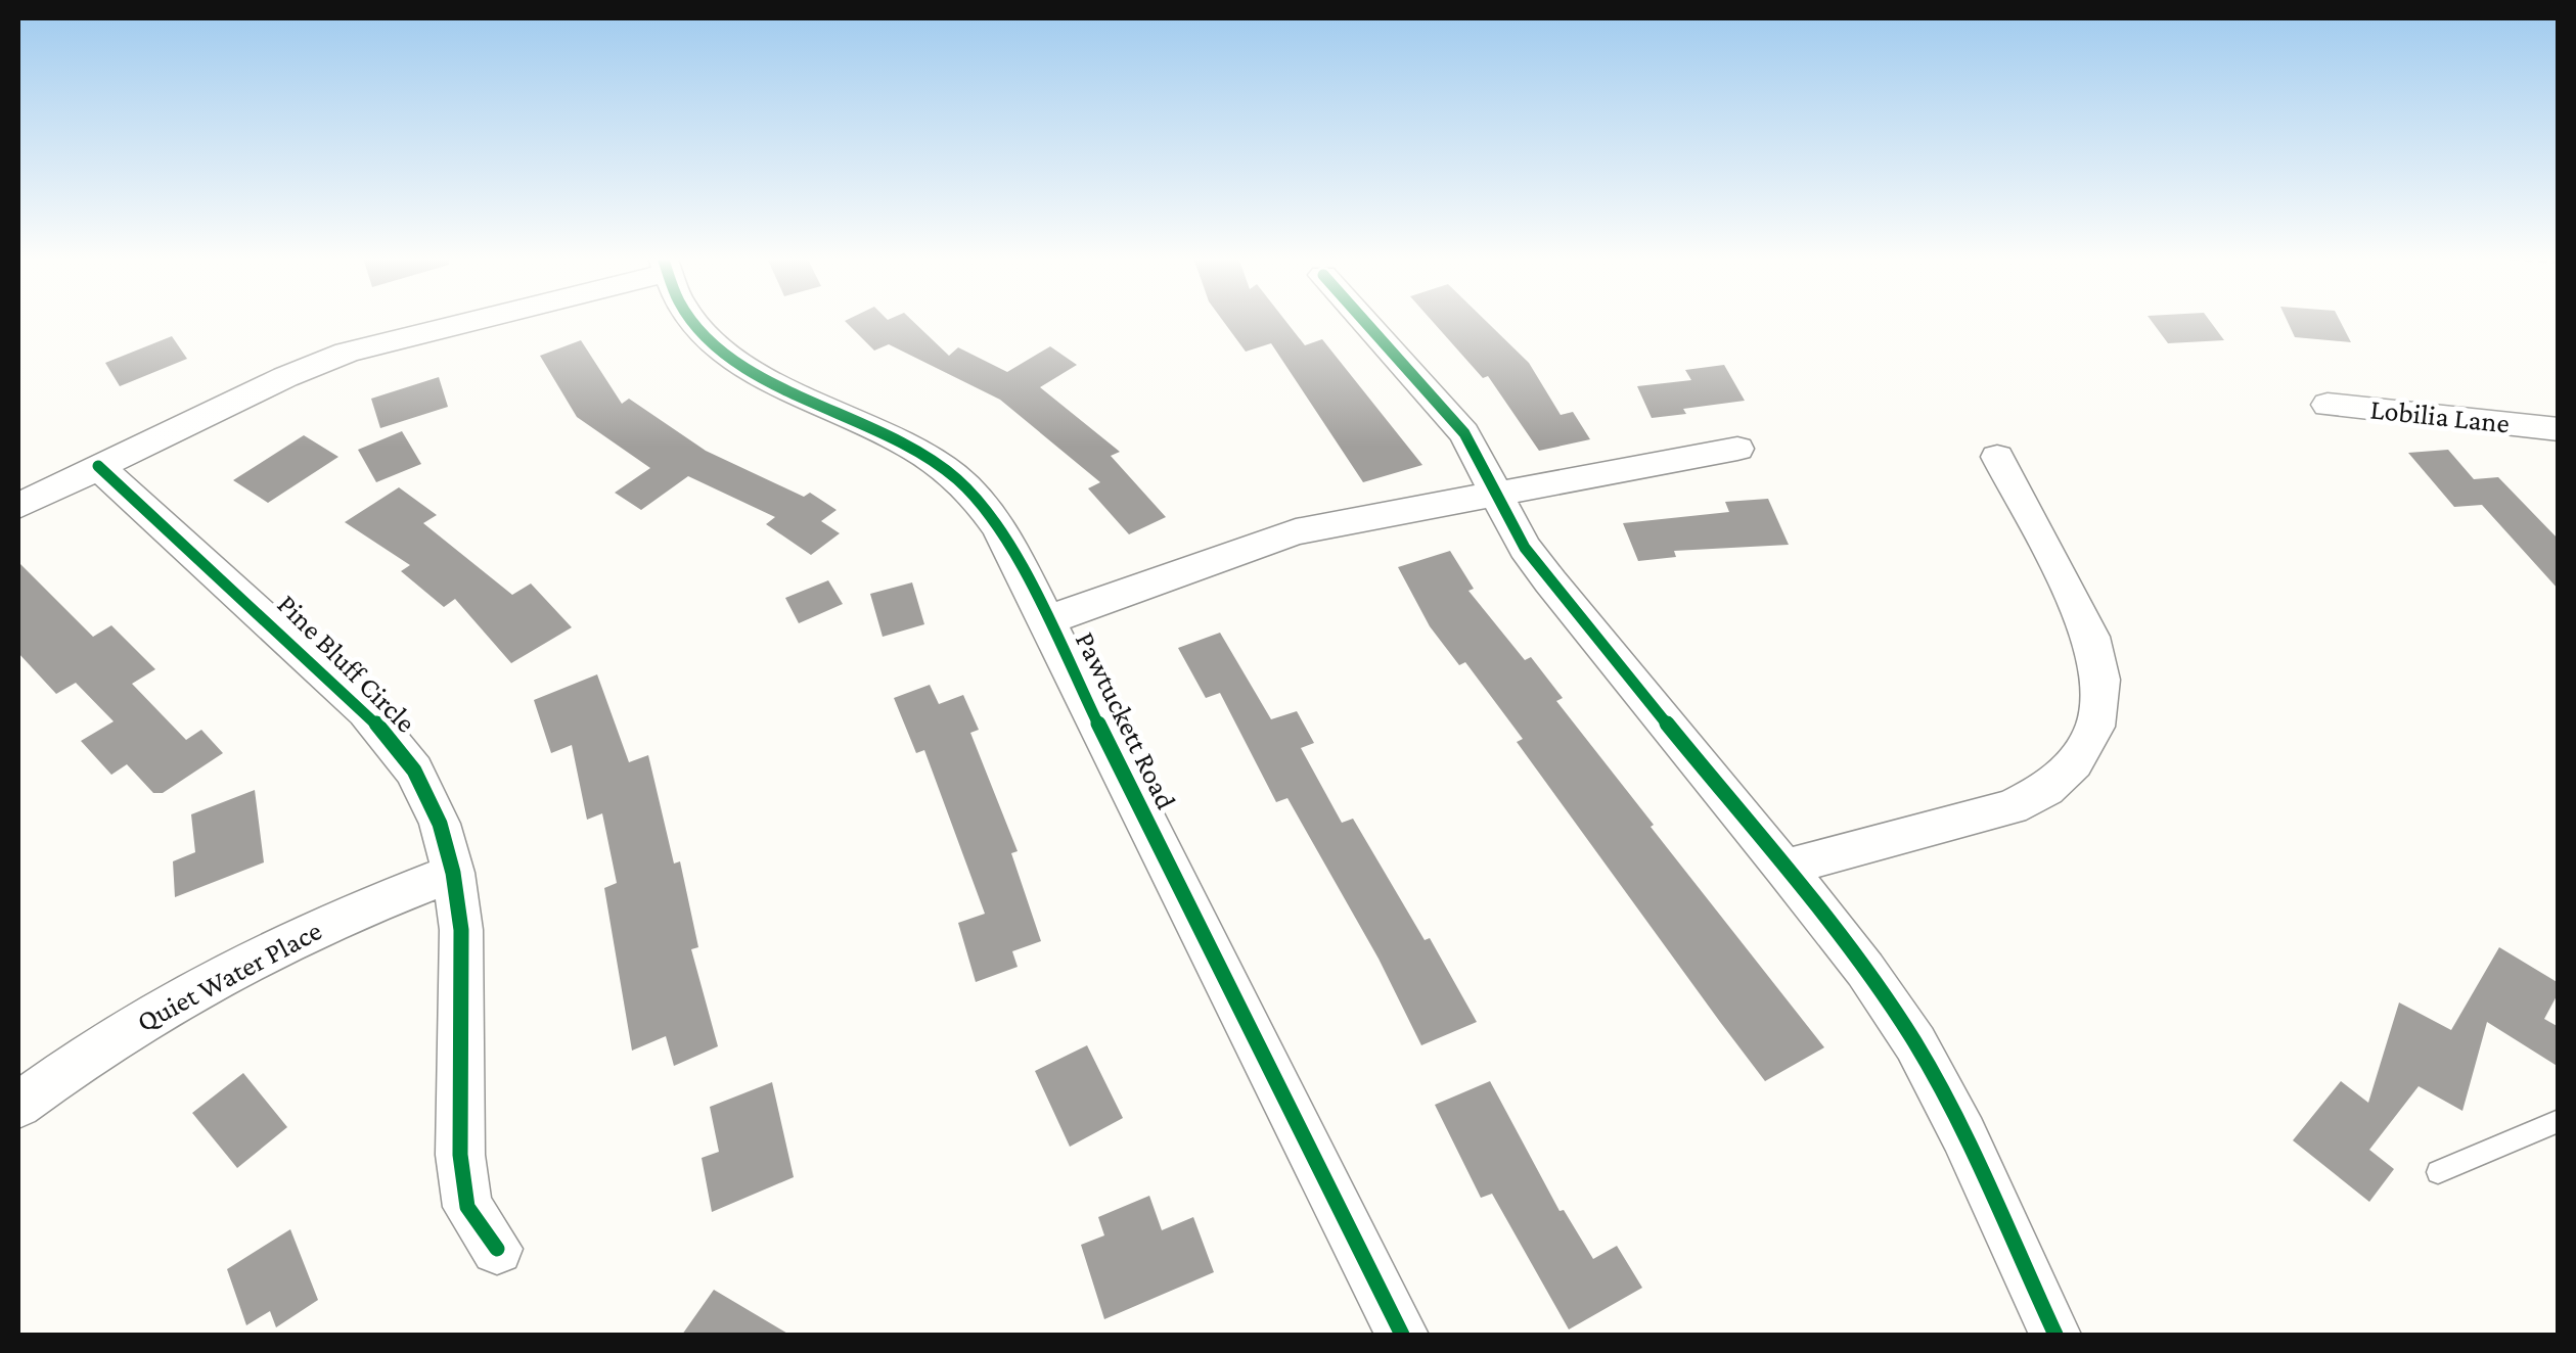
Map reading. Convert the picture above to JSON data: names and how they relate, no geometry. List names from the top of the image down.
{
  "streets": {
    "street": [
      "Lobilia Lane",
      "Pine Bluff Circle",
      "Pawtuckett Road",
      "Quiet Water Place"
    ]
  },
  "crossings": [
    ["Pine Bluff Circle", "Quiet Water Place"]
  ]
}
